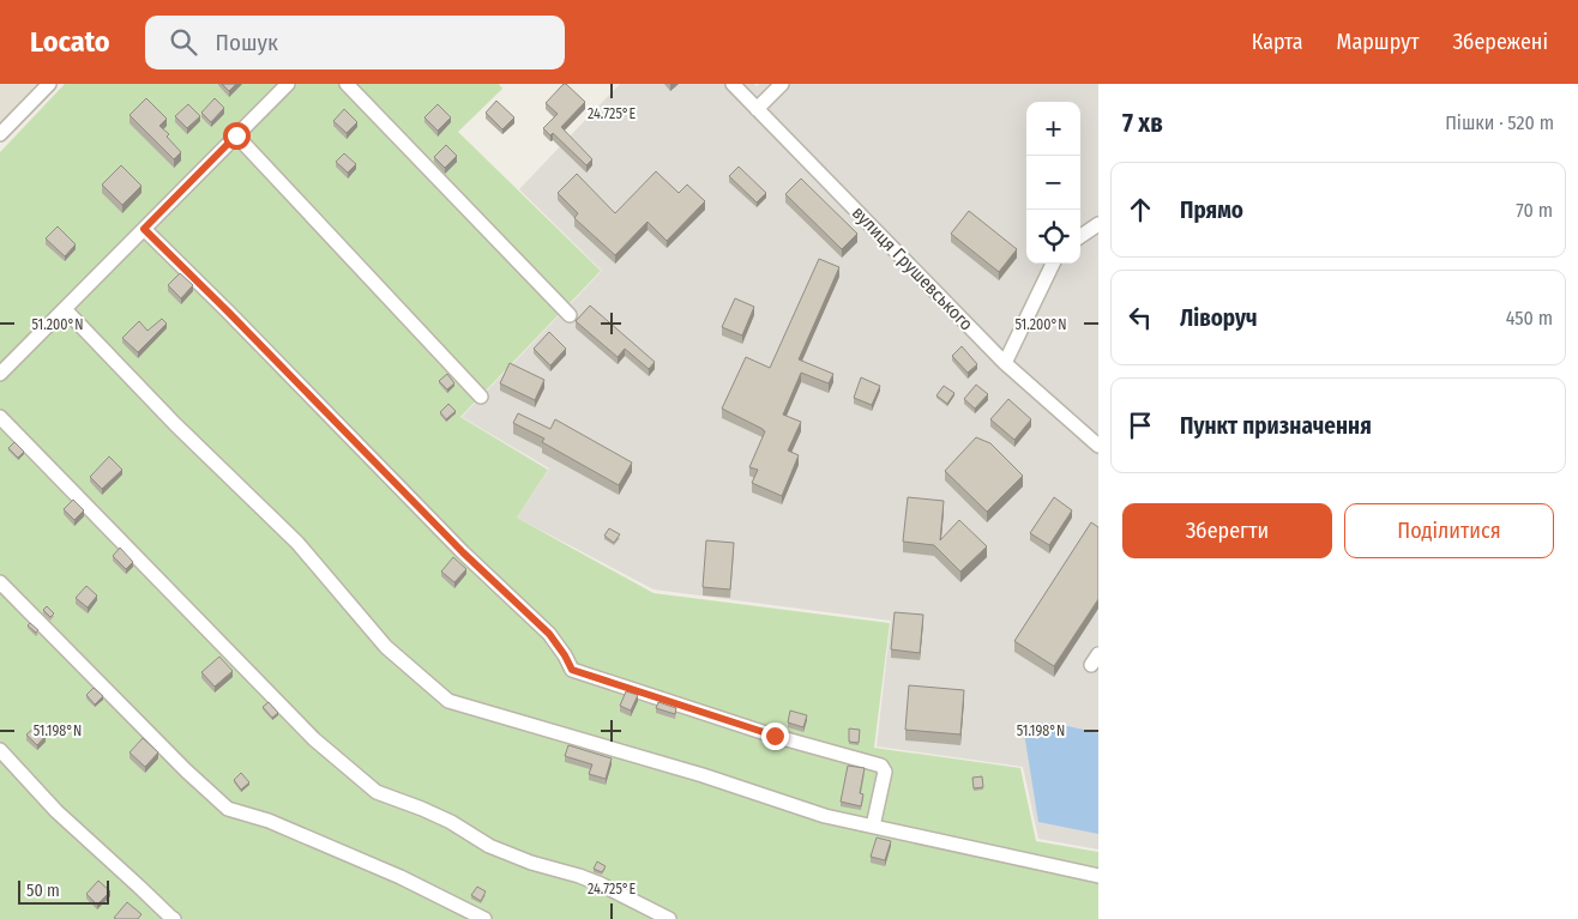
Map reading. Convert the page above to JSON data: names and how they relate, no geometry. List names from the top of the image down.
{
  "streets": {
    "street": ["вулиця Грушевського"]
  },
  "scale_bar": "50 m",
  "page": {
    "header": "Locato",
    "search": "Пошук",
    "nav": ["Карта", "Маршрут", "Збережені"],
    "heading": ["7 хв", "Пішки · 520 m"],
    "map_buttons": ["+", "−"],
    "list": [
      ["Прямо", "70 m"],
      ["Ліворуч", "450 m"],
      "Пункт призначення"
    ],
    "buttons": ["Зберегти", "Поділитися"],
    "scale": "50 m"
  },
  "coordinates": ["24.725°E", "51.200°N", "51.198°N"]
}
